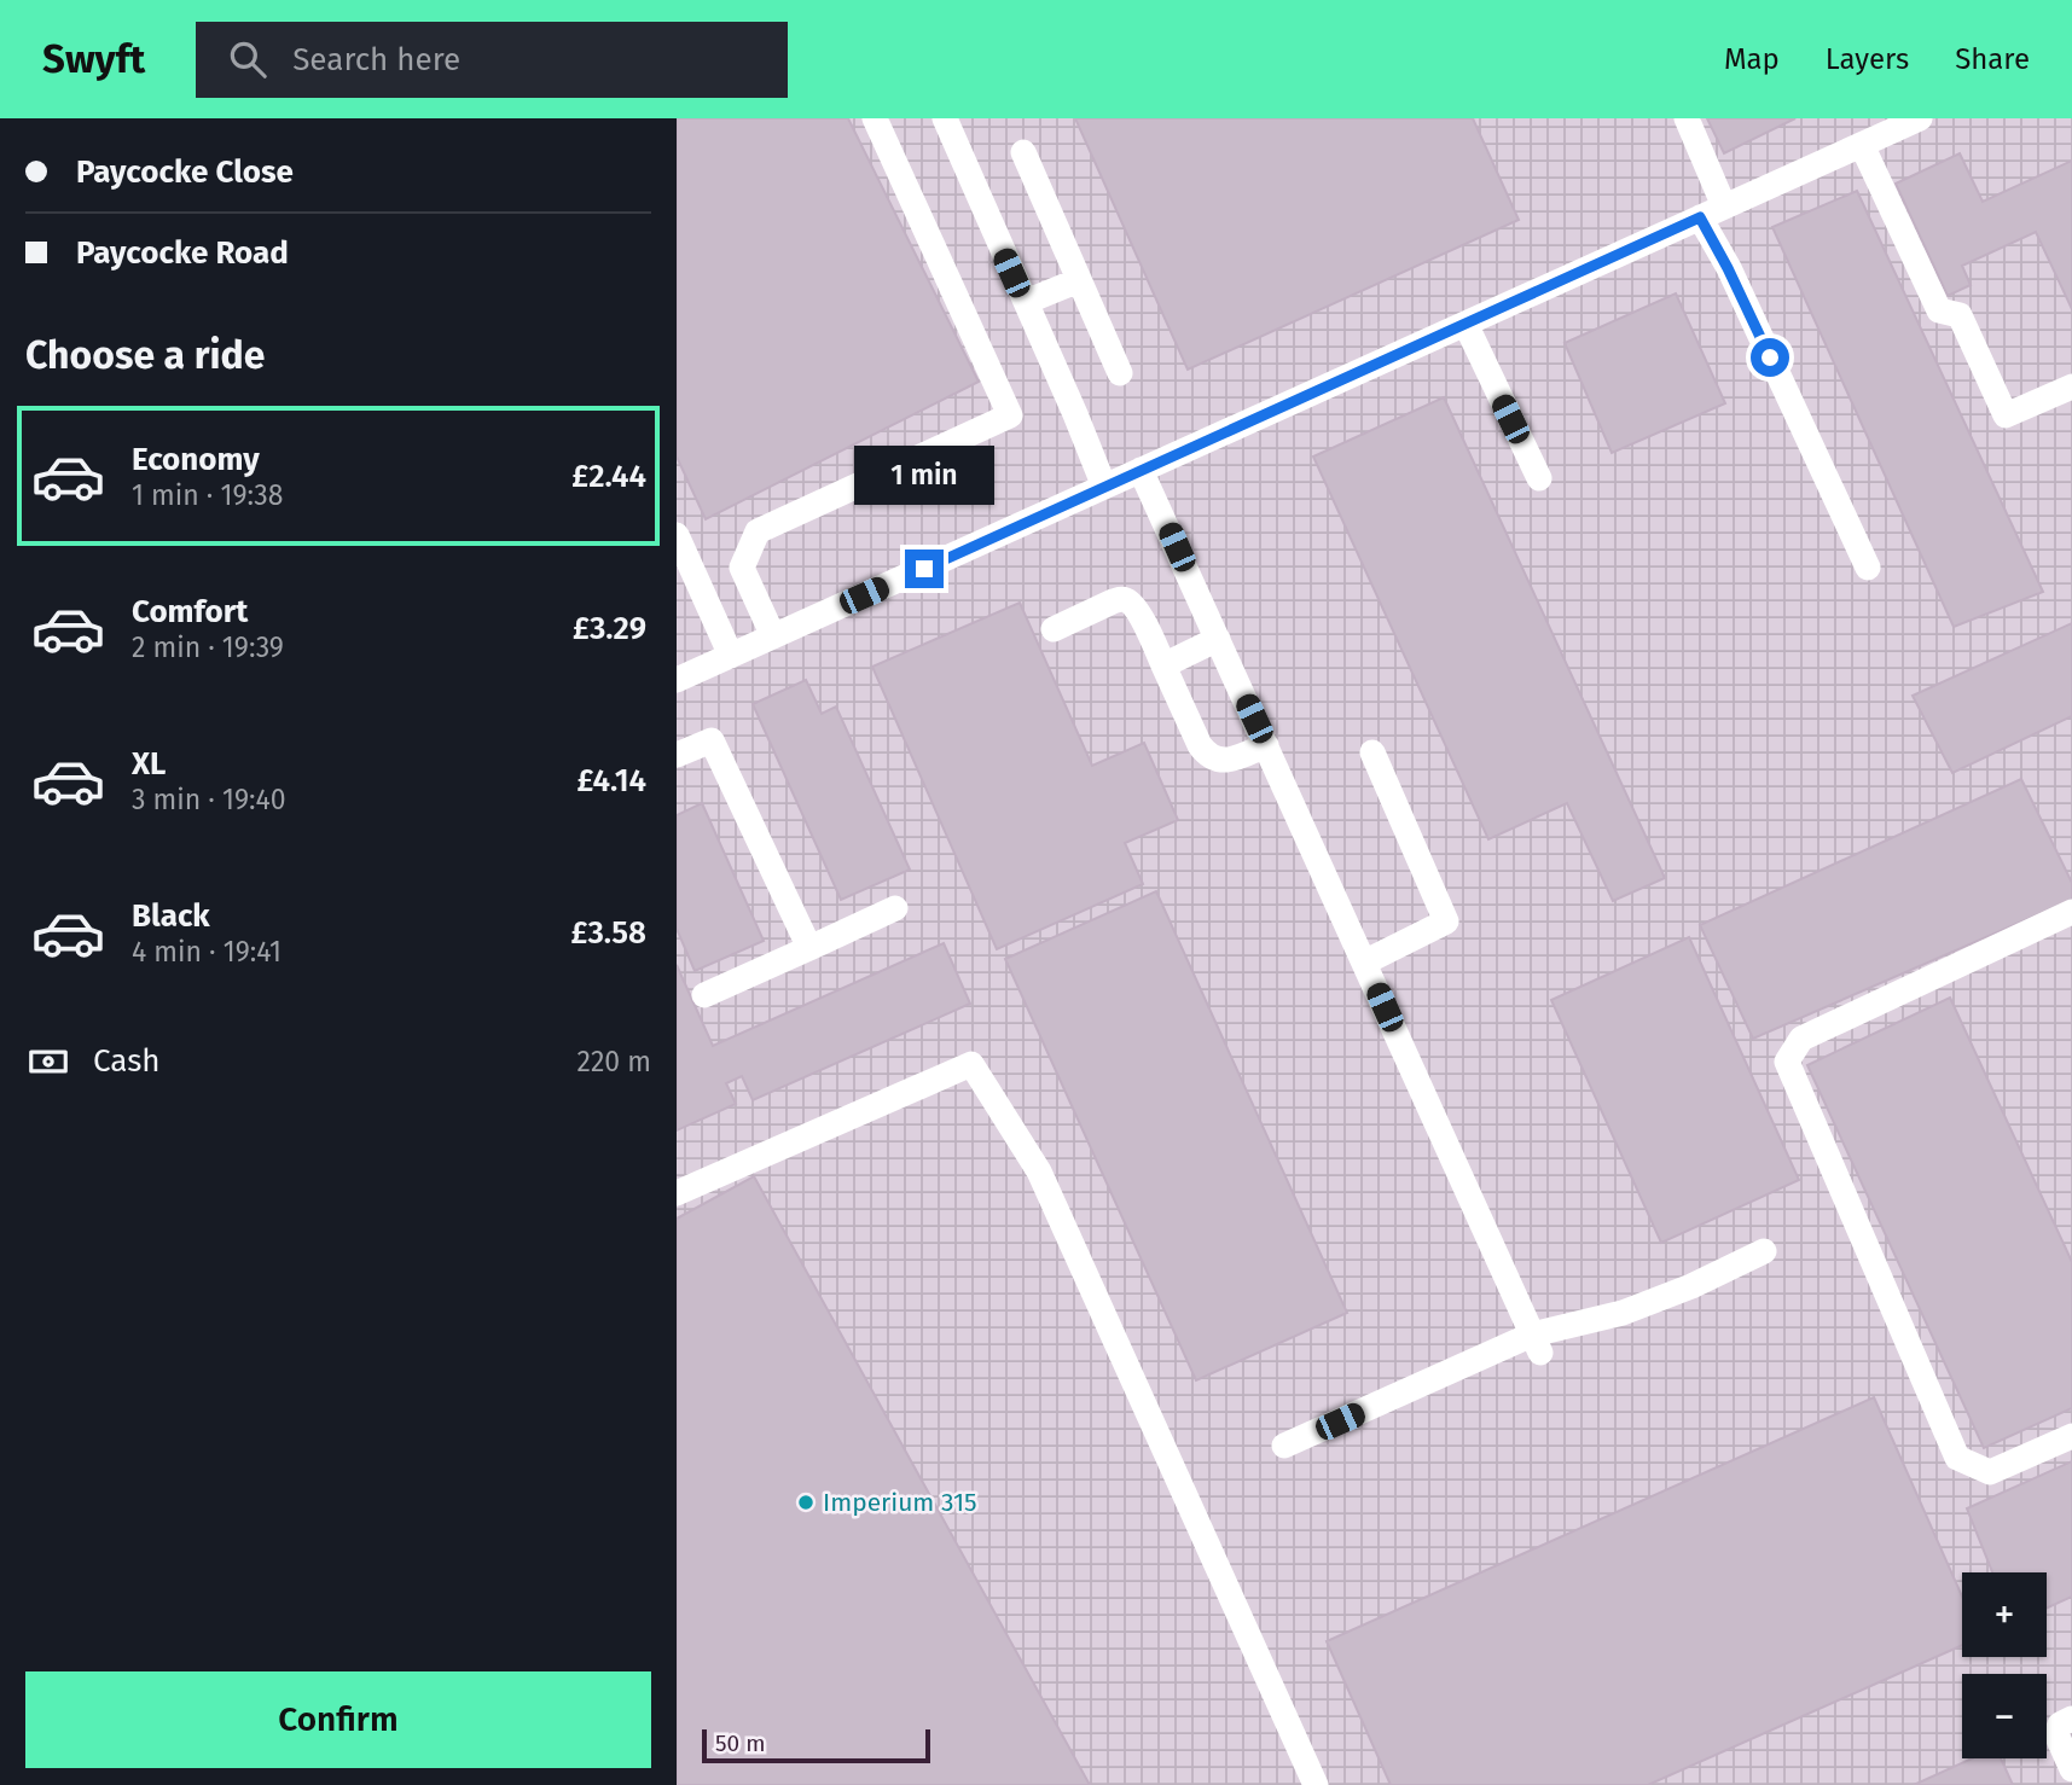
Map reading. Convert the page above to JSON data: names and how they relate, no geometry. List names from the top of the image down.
{
  "places": ["Imperium 315"],
  "scale_bar": "50 m",
  "page": {
    "header": "Swyft",
    "search": "Search here",
    "nav": ["Map", "Layers", "Share"],
    "banner": ["Paycocke Close", "Paycocke Road"],
    "heading": "Choose a ride",
    "list": [
      {
        "name": "Economy",
        "note": "1 min · 19:38",
        "value": "£2.44"
      },
      {
        "name": "Comfort",
        "note": "2 min · 19:39",
        "value": "£3.29"
      },
      {
        "name": "XL",
        "note": "3 min · 19:40",
        "value": "£4.14"
      },
      {
        "name": "Black",
        "note": "4 min · 19:41",
        "value": "£3.58"
      }
    ],
    "bubble": "1 min",
    "pay": ["Cash", "220 m"],
    "map_buttons": ["+", "−"],
    "buttons": "Confirm",
    "scale": "50 m"
  }
}
